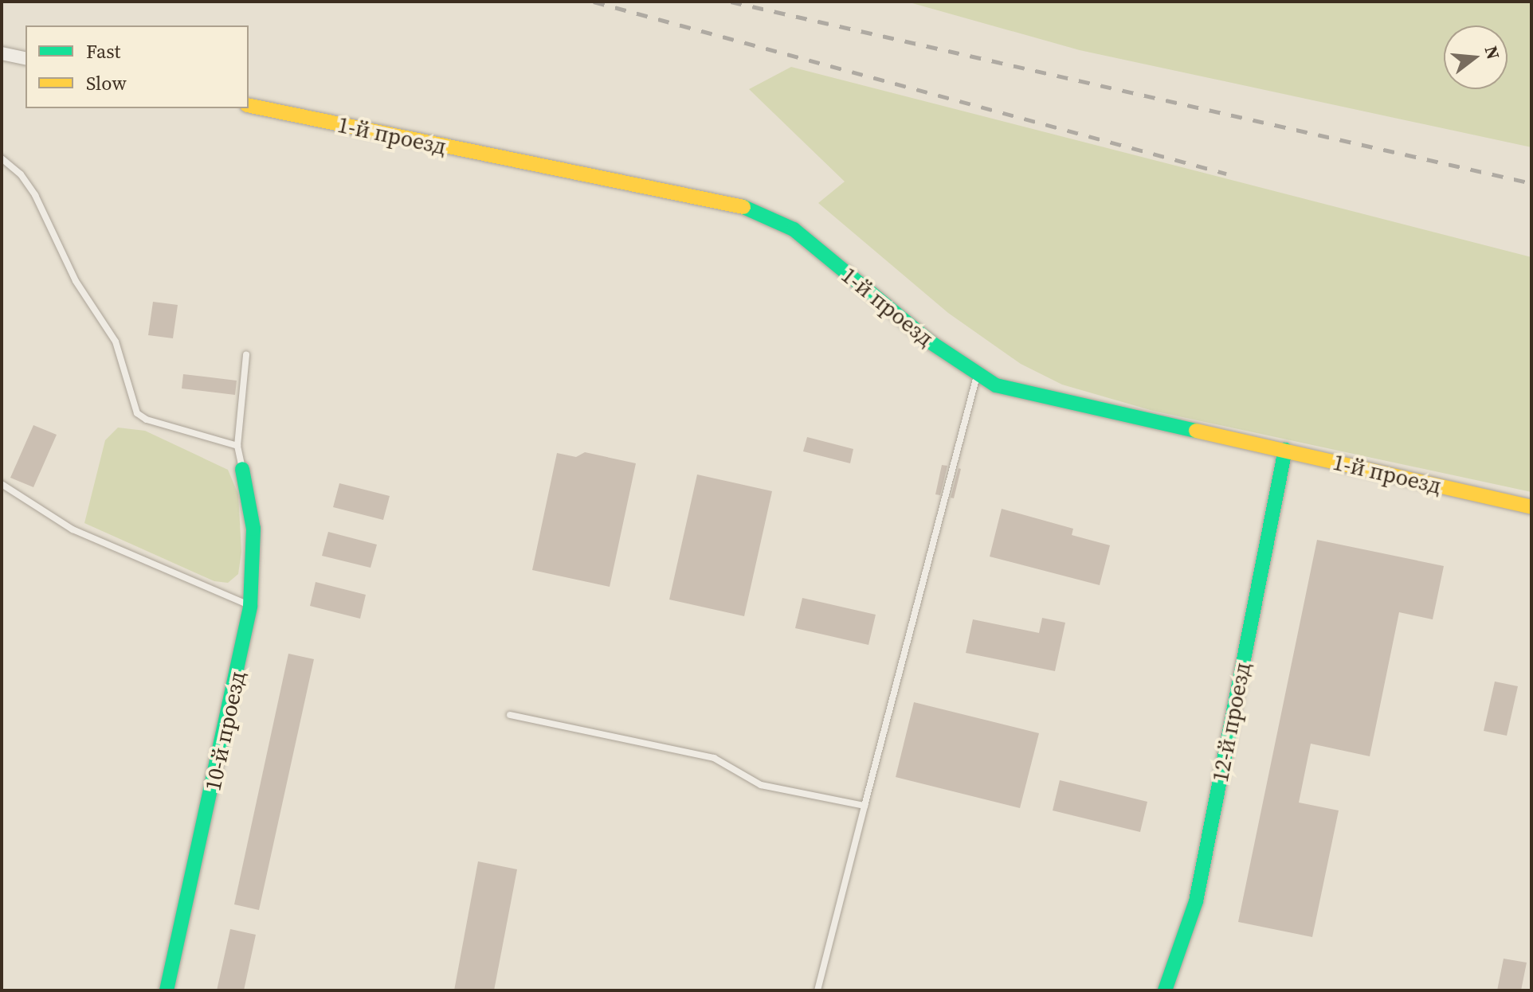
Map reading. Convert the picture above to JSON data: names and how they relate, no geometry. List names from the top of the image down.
{
  "streets": {
    "street": ["1-й проезд", "12-й проезд", "10-й проезд"]
  },
  "crossings": [
    ["1-й проезд", "12-й проезд"]
  ],
  "legend": ["Fast", "Slow"],
  "north": "right"
}
